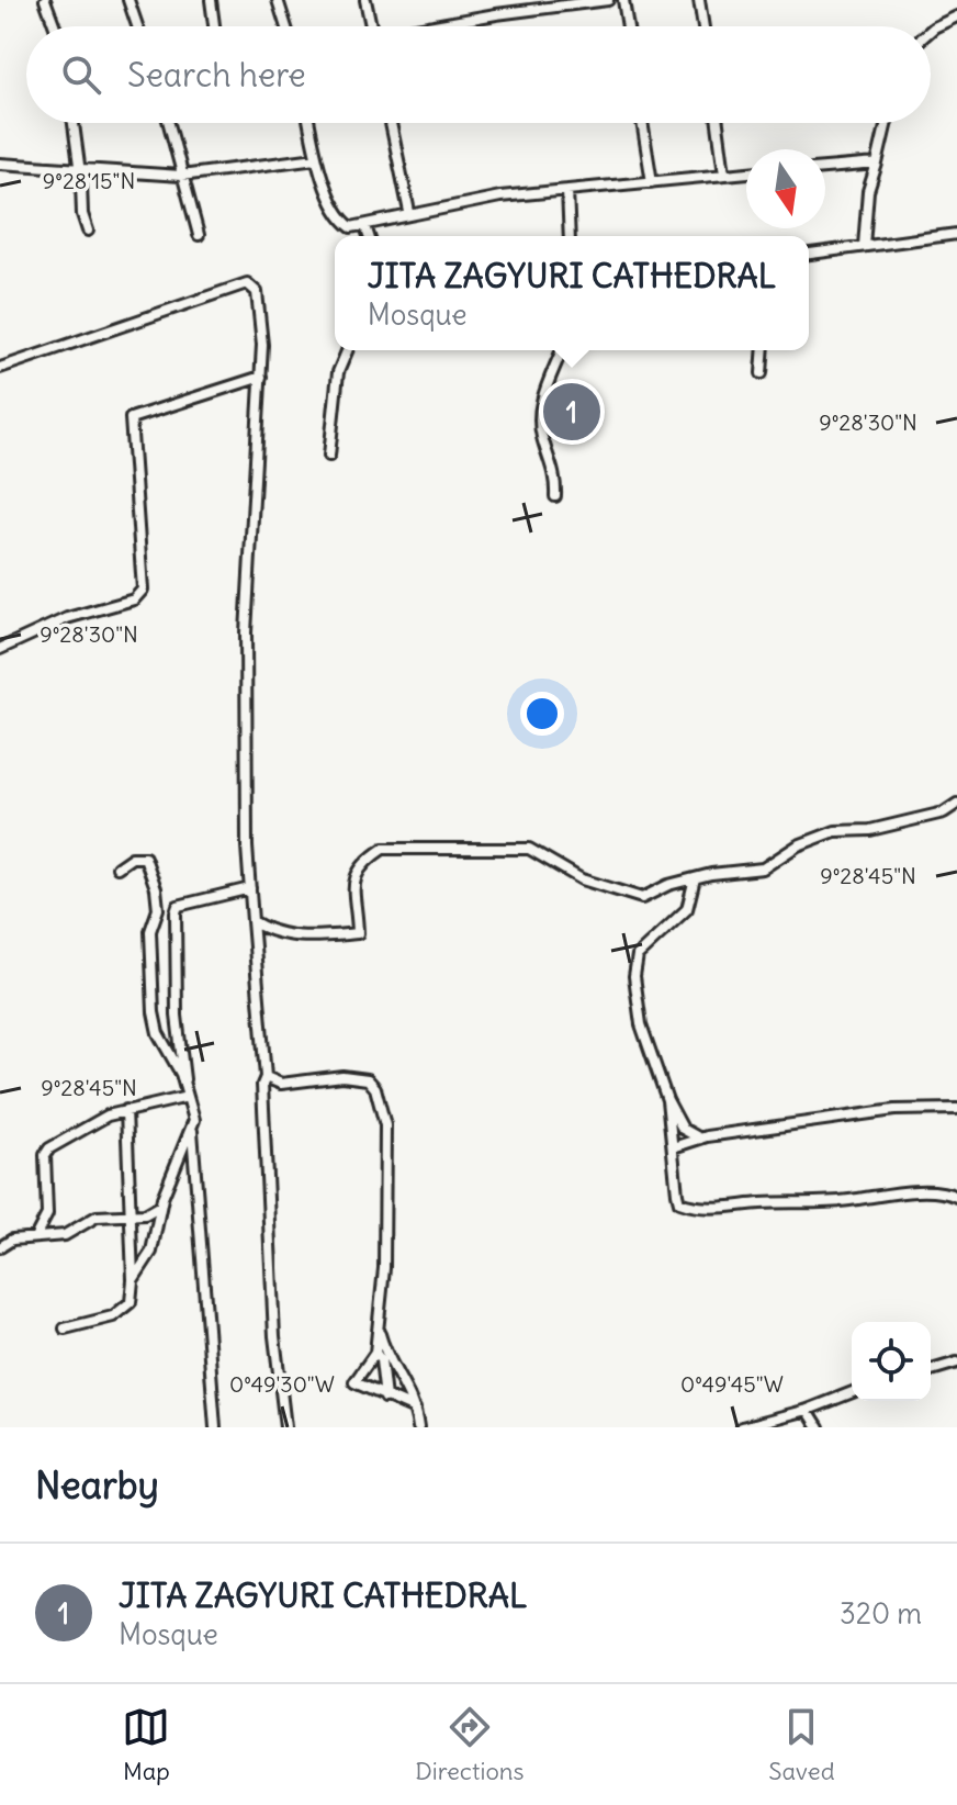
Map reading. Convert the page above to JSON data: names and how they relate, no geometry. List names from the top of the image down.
{
  "north": "bottom",
  "page": {
    "search": "Search here",
    "popup": ["JITA ZAGYURI CATHEDRAL", "Mosque"],
    "pins": "1",
    "heading": "Nearby",
    "list": [
      {
        "mark": "1",
        "name": "JITA ZAGYURI CATHEDRAL",
        "note": "Mosque",
        "value": "320 m"
      }
    ],
    "nav": ["Map", "Directions", "Saved"]
  },
  "coordinates": [
    "9°28'15\"N",
    "9°28'30\"N",
    "9°28'45\"N",
    "0°49'30\"W",
    "0°49'45\"W"
  ]
}
